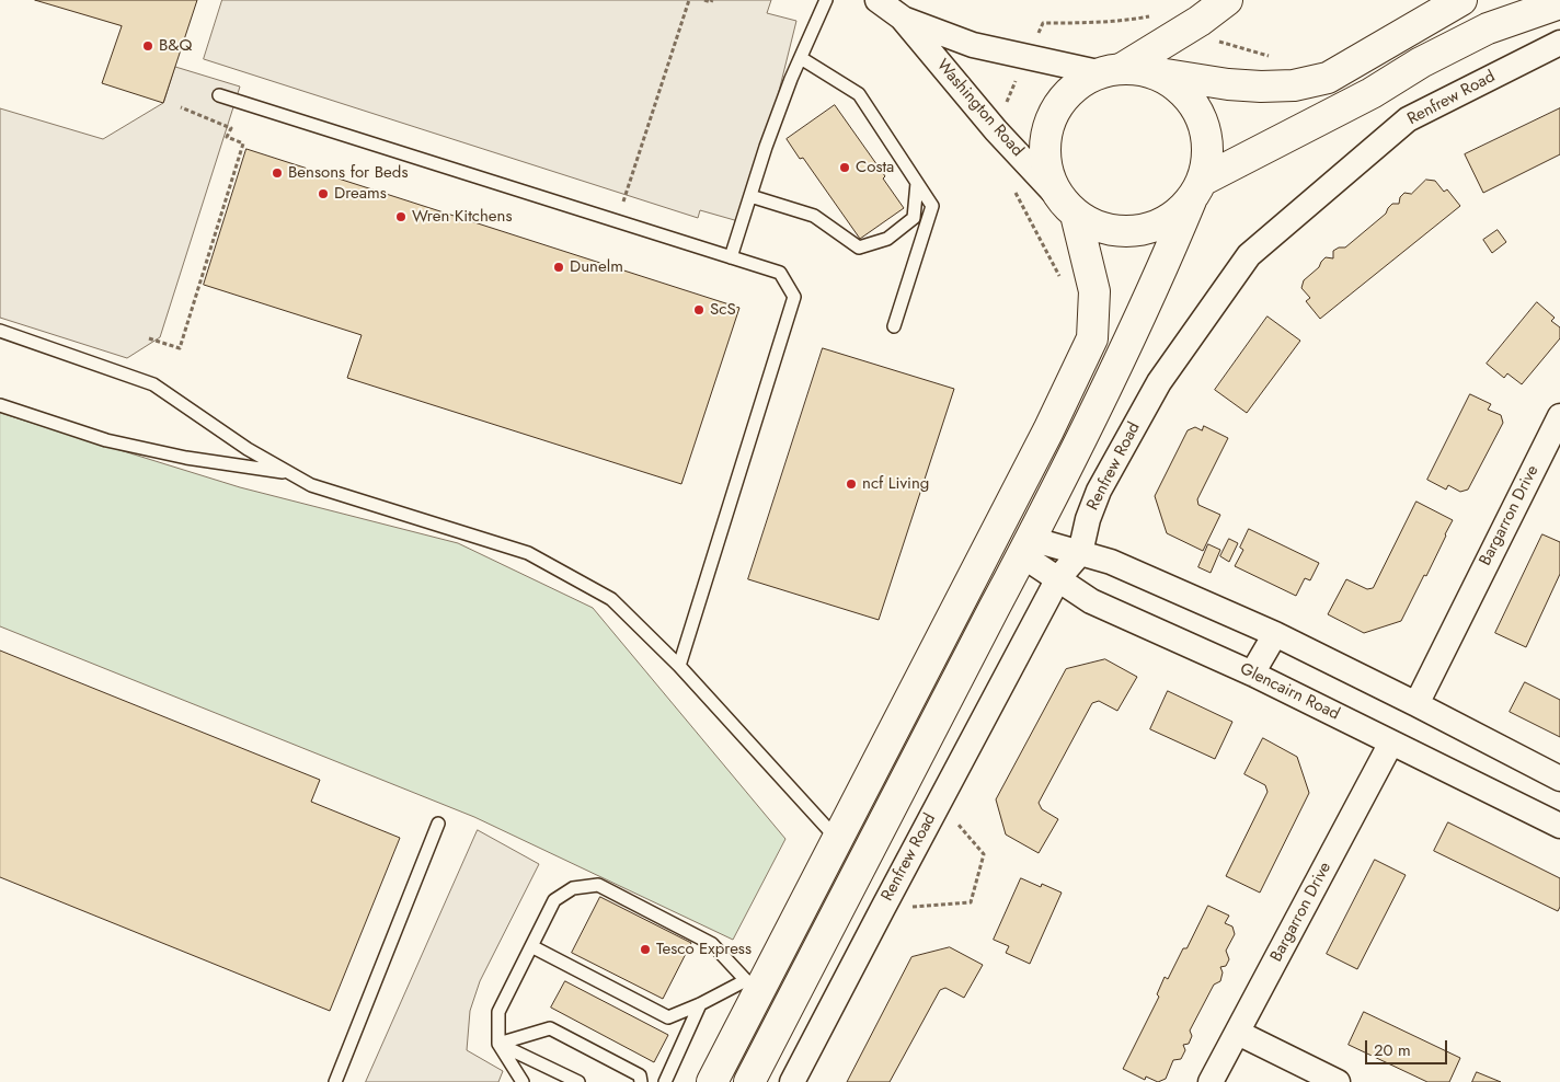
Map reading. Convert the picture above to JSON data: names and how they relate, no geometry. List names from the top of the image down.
{
  "streets": {
    "street": [
      "Renfrew Road",
      "Washington Road",
      "Bargarron Drive",
      "Glencairn Road"
    ]
  },
  "crossings": [
    ["Renfrew Road", "Glencairn Road"],
    ["Bargarron Drive", "Glencairn Road"]
  ],
  "places": [
    "B&Q",
    "Costa",
    "Bensons for Beds",
    "Dreams",
    "Wren Kitchens",
    "Dunelm",
    "ScS",
    "ncf Living",
    "Tesco Express"
  ],
  "scale_bar": "20 m"
}
